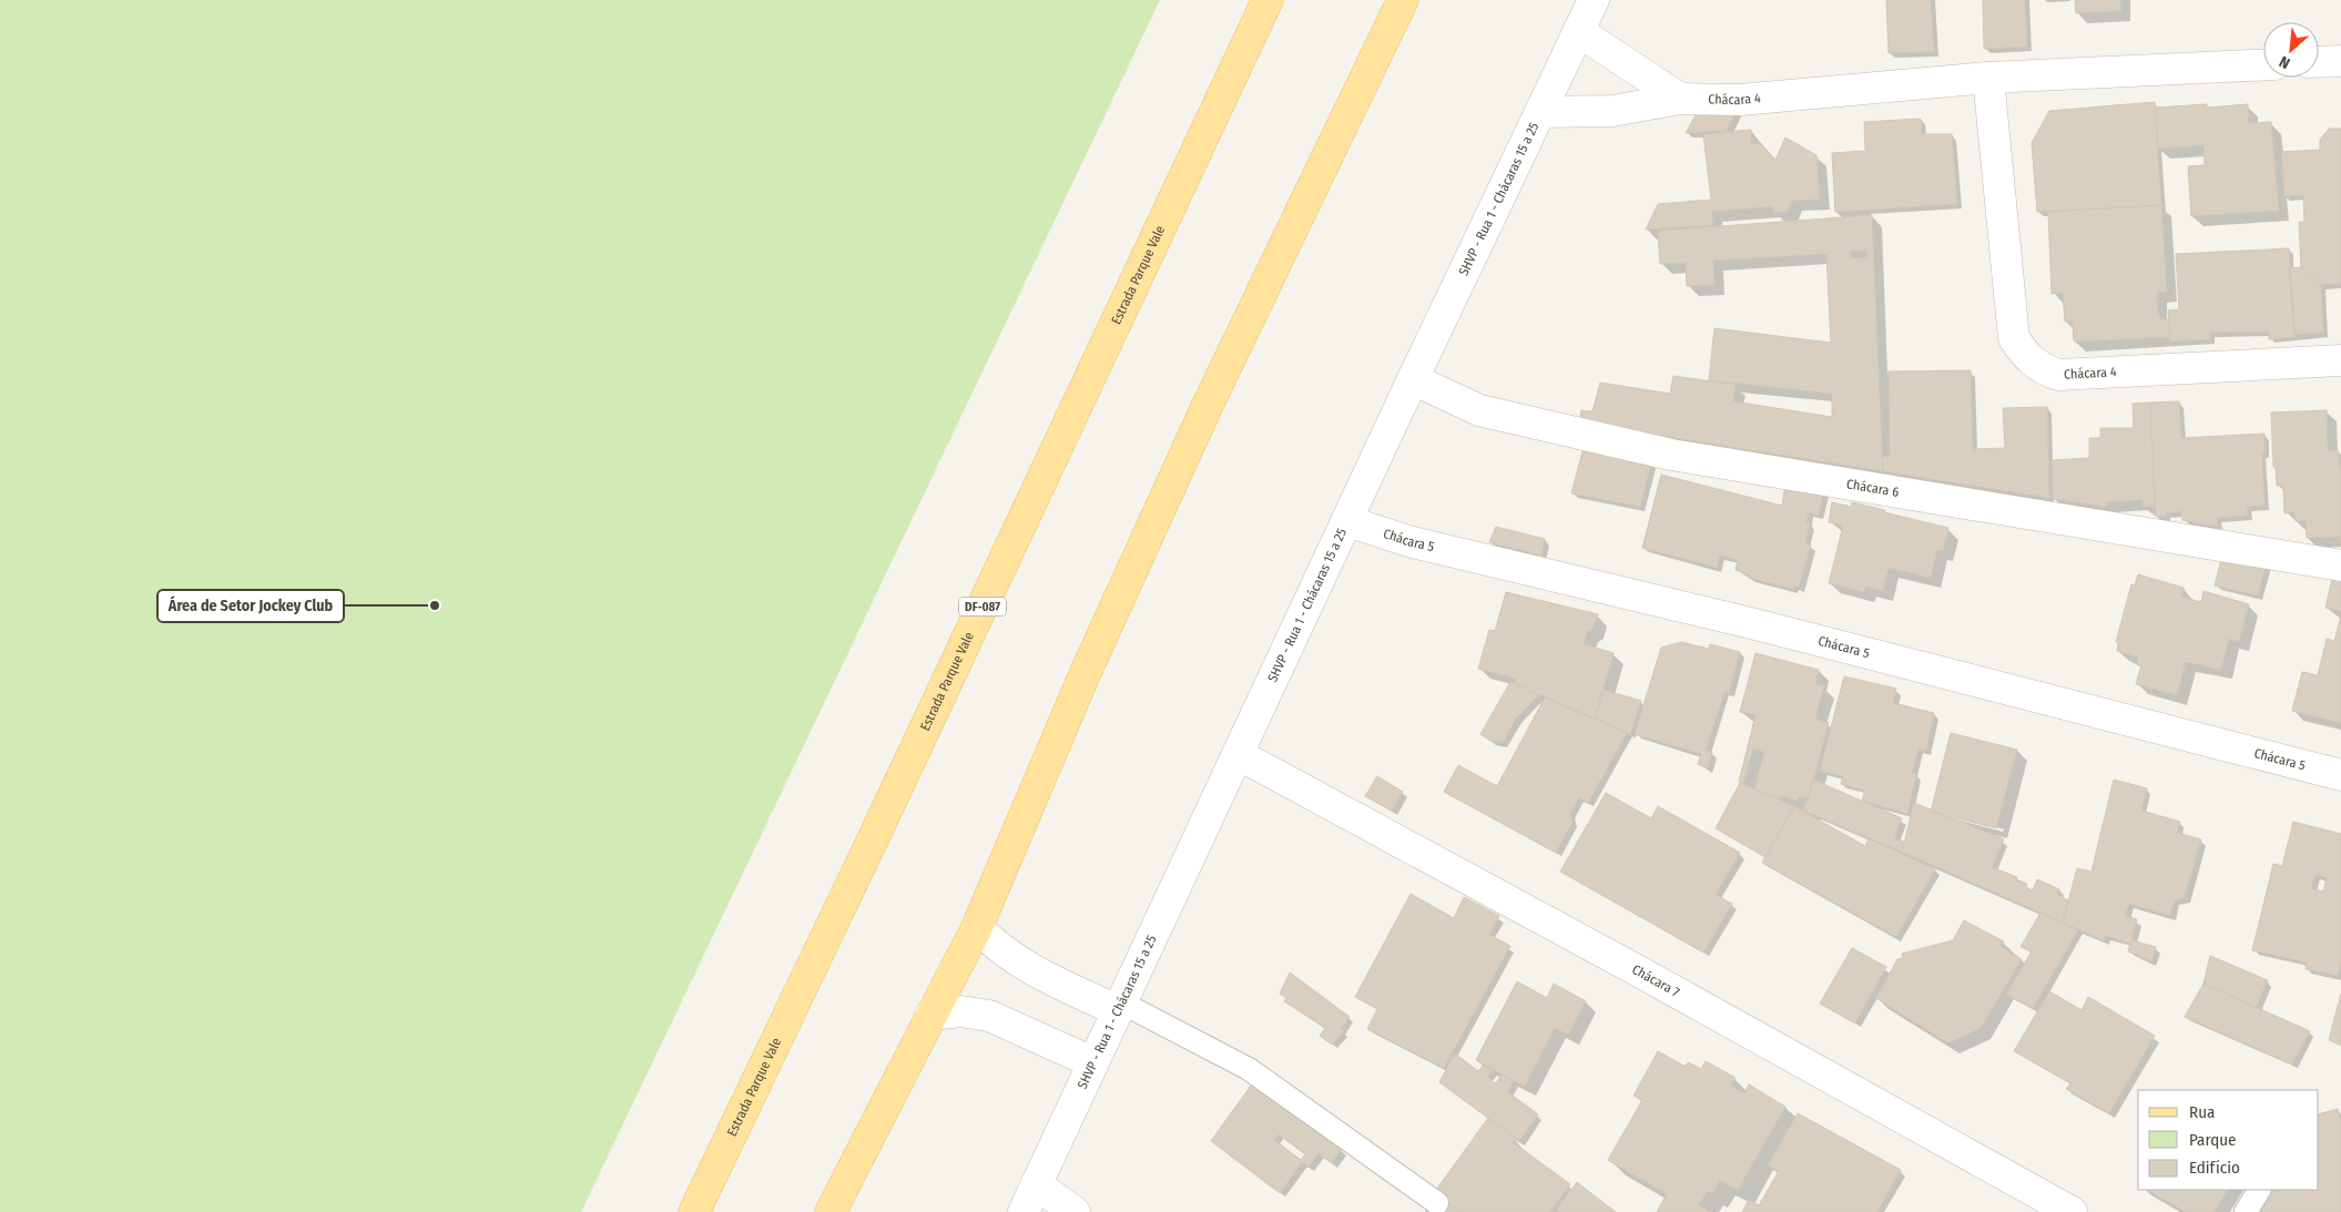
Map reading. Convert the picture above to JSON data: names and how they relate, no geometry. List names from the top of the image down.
{
  "streets": {
    "main road": ["Estrada Parque Vale", "DF-087"],
    "street": [
      "Chácara 4",
      "SHVP - Rua 1 - Chácaras 15 a 25",
      "Chácara 6",
      "Chácara 5",
      "Chácara 7"
    ]
  },
  "crossings": [
    ["Chácara 4", "SHVP - Rua 1 - Chácaras 15 a 25"],
    ["SHVP - Rua 1 - Chácaras 15 a 25", "Chácara 6"],
    ["SHVP - Rua 1 - Chácaras 15 a 25", "Chácara 5"],
    ["SHVP - Rua 1 - Chácaras 15 a 25", "Chácara 7"]
  ],
  "places": ["Área de Setor Jockey Club"],
  "legend": ["Rua", "Parque", "Edifício"],
  "north": "bottom left"
}
